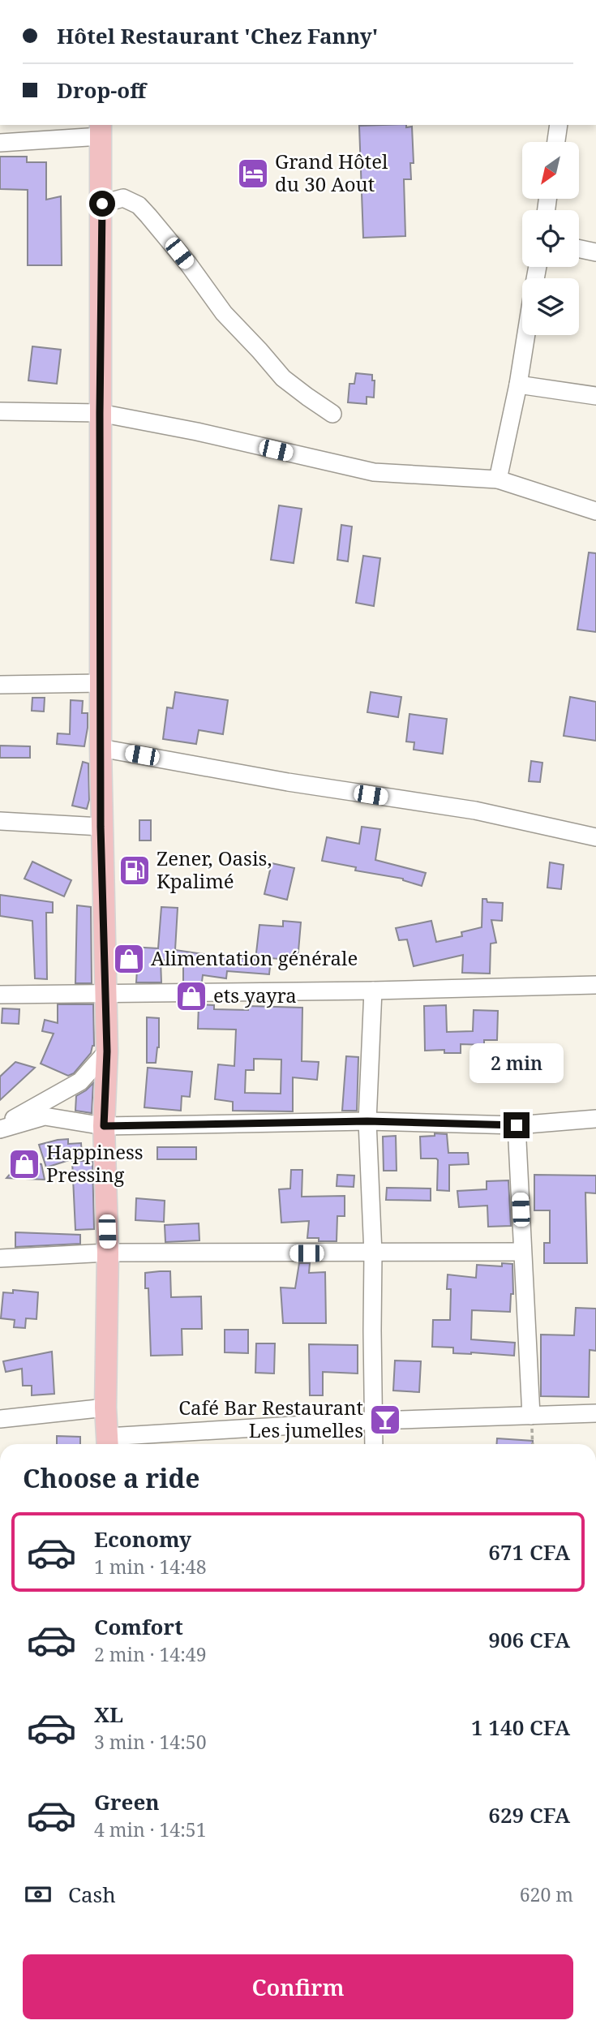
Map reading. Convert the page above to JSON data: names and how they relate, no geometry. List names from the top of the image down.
{
  "places": {
    "hotel": ["Grand Hôtel du 30 Aout"],
    "fuel station": ["Zener, Oasis, Kpalimé"],
    "shop": ["Alimentation générale", "ets yayra", "Happiness Pressing"],
    "bar": ["Café Bar Restaurant Les jumelles"]
  },
  "north": "bottom left",
  "page": {
    "banner": ["Hôtel Restaurant 'Chez Fanny'", "Drop-off"],
    "bubble": "2 min",
    "heading": "Choose a ride",
    "list": [
      {
        "name": "Economy",
        "note": "1 min · 14:48",
        "value": "671 CFA"
      },
      {
        "name": "Comfort",
        "note": "2 min · 14:49",
        "value": "906 CFA"
      },
      {
        "name": "XL",
        "note": "3 min · 14:50",
        "value": "1 140 CFA"
      },
      {
        "name": "Green",
        "note": "4 min · 14:51",
        "value": "629 CFA"
      }
    ],
    "pay": ["Cash", "620 m"],
    "buttons": "Confirm"
  }
}
